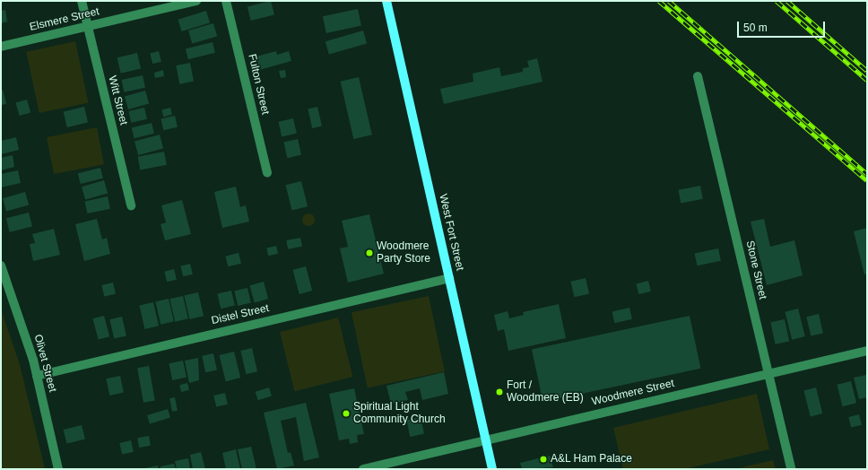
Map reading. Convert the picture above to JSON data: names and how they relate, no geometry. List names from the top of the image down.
{
  "streets": {
    "main road": ["West Fort Street"],
    "street": [
      "Elsmere Street",
      "Fulton Street",
      "Witt Street",
      "Stone Street",
      "Distel Street",
      "Olivet Street",
      "Woodmere Street"
    ]
  },
  "crossings": [
    ["Elsmere Street", "Witt Street"],
    ["West Fort Street", "Distel Street"],
    ["West Fort Street", "Woodmere Street"],
    ["Stone Street", "Woodmere Street"],
    ["Distel Street", "Olivet Street"]
  ],
  "places": [
    "Woodmere Party Store",
    "Fort / Woodmere (EB)",
    "Spiritual Light Community Church",
    "A&L Ham Palace"
  ],
  "scale_bar": "50 m"
}
